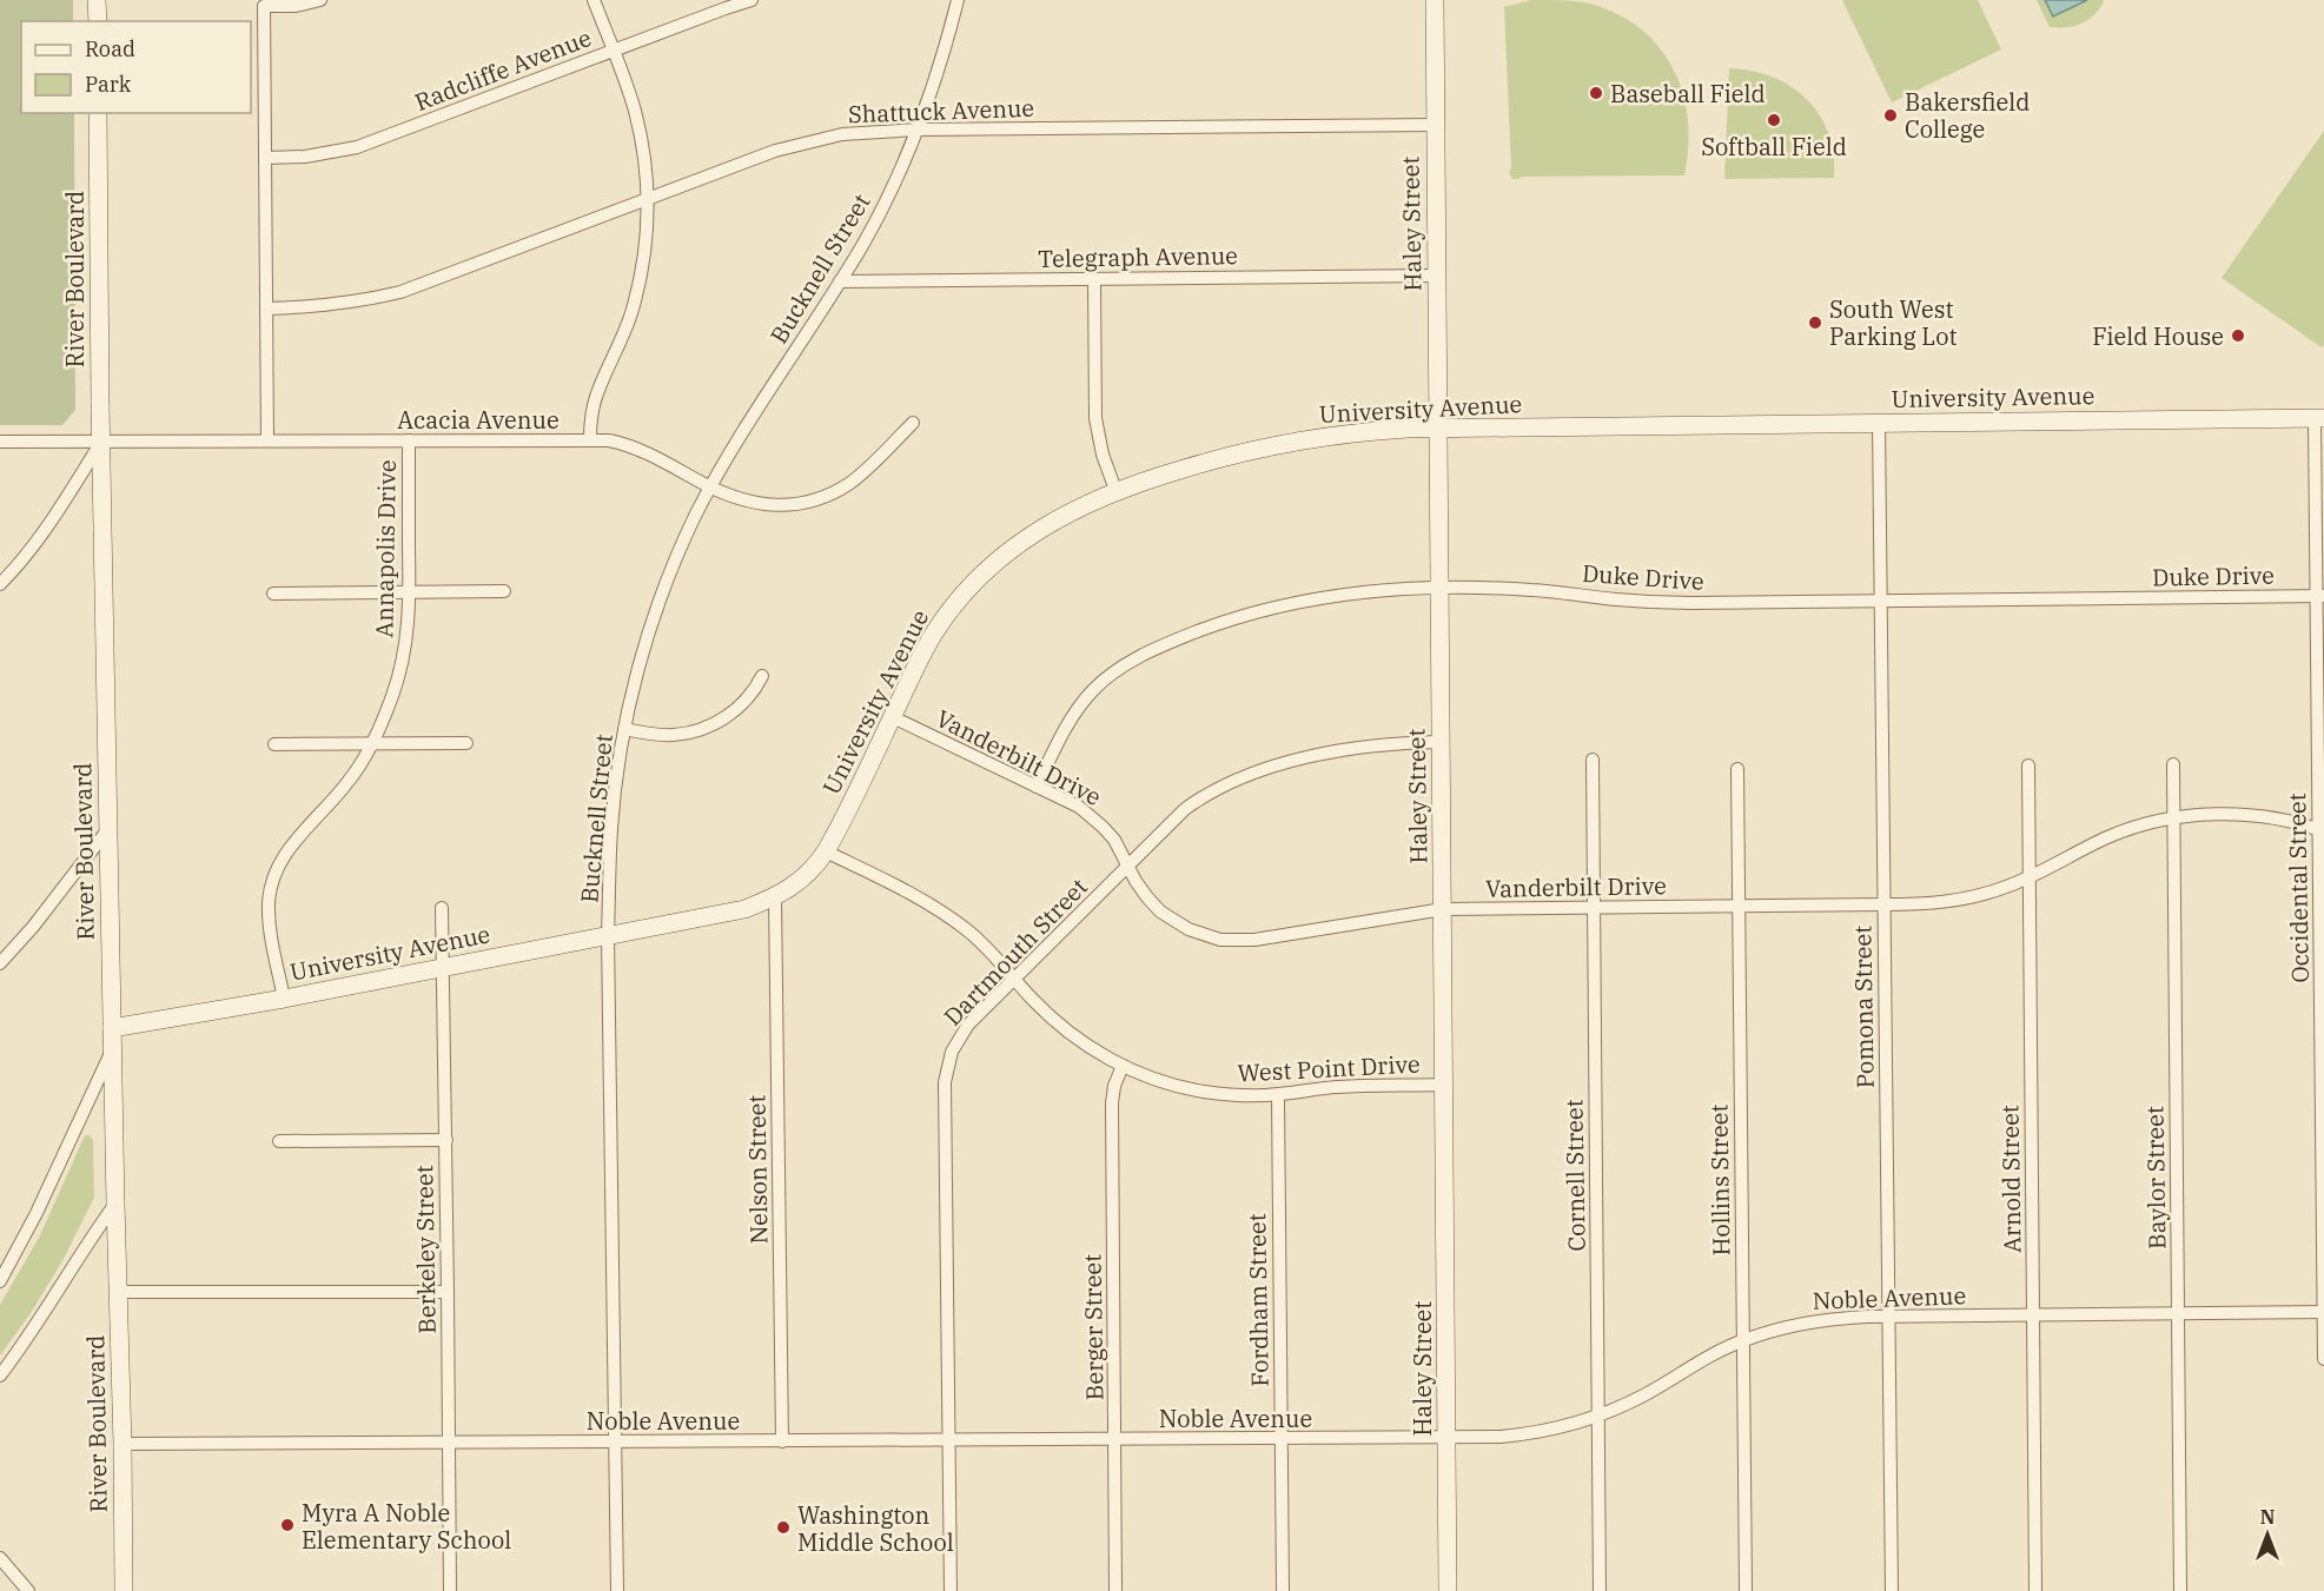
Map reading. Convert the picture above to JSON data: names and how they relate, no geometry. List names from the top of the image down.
{
  "streets": {
    "street": [
      "Radcliffe Avenue",
      "Shattuck Avenue",
      "Haley Street",
      "Telegraph Avenue",
      "Bucknell Street",
      "River Boulevard",
      "University Avenue",
      "Acacia Avenue",
      "Annapolis Drive",
      "Duke Drive",
      "Vanderbilt Drive",
      "Occidental Street",
      "Dartmouth Street",
      "Pomona Street",
      "West Point Drive",
      "Nelson Street",
      "Cornell Street",
      "Baylor Street",
      "Arnold Street",
      "Hollins Street",
      "Berkeley Street",
      "Noble Avenue",
      "Fordham Street",
      "Berger Street"
    ]
  },
  "crossings": [
    ["Shattuck Avenue", "Haley Street"],
    ["Shattuck Avenue", "Bucknell Street"],
    ["Haley Street", "Telegraph Avenue"],
    ["Haley Street", "University Avenue"],
    ["Haley Street", "Duke Drive"],
    ["Haley Street", "Vanderbilt Drive"],
    ["Haley Street", "Dartmouth Street"],
    ["Haley Street", "West Point Drive"],
    ["Haley Street", "Noble Avenue"],
    ["Telegraph Avenue", "Bucknell Street"],
    ["Bucknell Street", "University Avenue"],
    ["Bucknell Street", "Acacia Avenue"],
    ["Bucknell Street", "Noble Avenue"],
    ["River Boulevard", "University Avenue"],
    ["River Boulevard", "Acacia Avenue"],
    ["River Boulevard", "Noble Avenue"],
    ["University Avenue", "Annapolis Drive"],
    ["University Avenue", "Vanderbilt Drive"],
    ["University Avenue", "Occidental Street"],
    ["University Avenue", "Pomona Street"],
    ["University Avenue", "West Point Drive"],
    ["University Avenue", "Nelson Street"],
    ["University Avenue", "Berkeley Street"],
    ["Acacia Avenue", "Annapolis Drive"],
    ["Duke Drive", "Vanderbilt Drive"],
    ["Duke Drive", "Occidental Street"],
    ["Duke Drive", "Pomona Street"],
    ["Vanderbilt Drive", "Occidental Street"],
    ["Vanderbilt Drive", "Dartmouth Street"],
    ["Vanderbilt Drive", "Pomona Street"],
    ["Vanderbilt Drive", "Cornell Street"],
    ["Vanderbilt Drive", "Baylor Street"],
    ["Vanderbilt Drive", "Arnold Street"],
    ["Vanderbilt Drive", "Hollins Street"],
    ["Occidental Street", "Noble Avenue"],
    ["Dartmouth Street", "West Point Drive"],
    ["Dartmouth Street", "Noble Avenue"],
    ["Pomona Street", "Noble Avenue"],
    ["West Point Drive", "Fordham Street"],
    ["West Point Drive", "Berger Street"],
    ["Nelson Street", "Noble Avenue"],
    ["Cornell Street", "Noble Avenue"],
    ["Baylor Street", "Noble Avenue"],
    ["Arnold Street", "Noble Avenue"],
    ["Hollins Street", "Noble Avenue"],
    ["Berkeley Street", "Noble Avenue"],
    ["Noble Avenue", "Fordham Street"],
    ["Noble Avenue", "Berger Street"]
  ],
  "places": [
    "Baseball Field",
    "Bakersfield College",
    "Softball Field",
    "South West Parking Lot",
    "Field House",
    "Myra A Noble Elementary School",
    "Washington Middle School"
  ],
  "legend": ["Road", "Park"],
  "north": "top"
}
